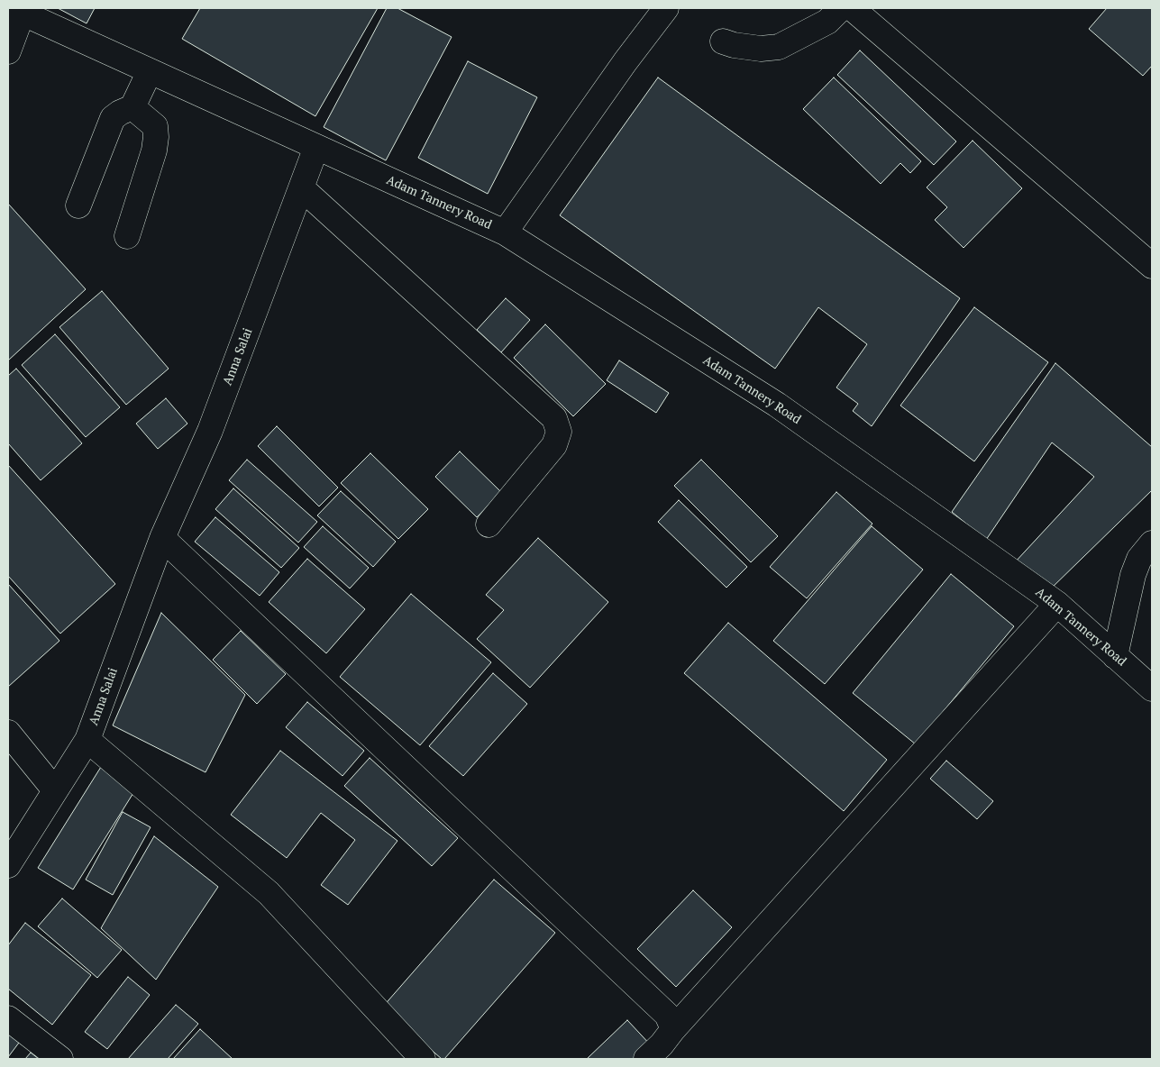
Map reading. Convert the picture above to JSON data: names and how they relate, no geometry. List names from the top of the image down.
{
  "streets": {
    "street": ["Adam Tannery Road", "Anna Salai"]
  },
  "crossings": [
    ["Adam Tannery Road", "Anna Salai"]
  ]
}
